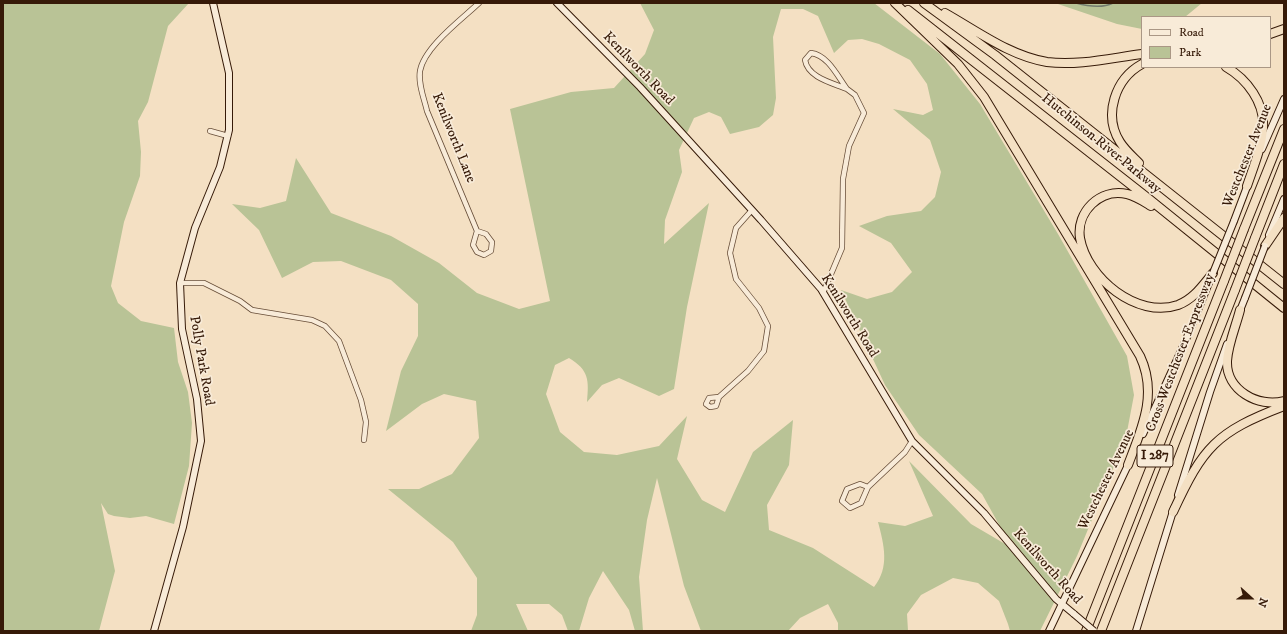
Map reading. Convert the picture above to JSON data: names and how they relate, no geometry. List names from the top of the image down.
{
  "streets": {
    "highway": ["Hutchinson River Parkway", "Cross Westchester Expressway", "I 287"],
    "street": [
      "Kenilworth Road",
      "Kenilworth Lane",
      "Westchester Avenue",
      "Polly Park Road"
    ]
  },
  "crossings": [
    ["Kenilworth Road", "Westchester Avenue"]
  ],
  "legend": ["Road", "Park"],
  "north": "right"
}
